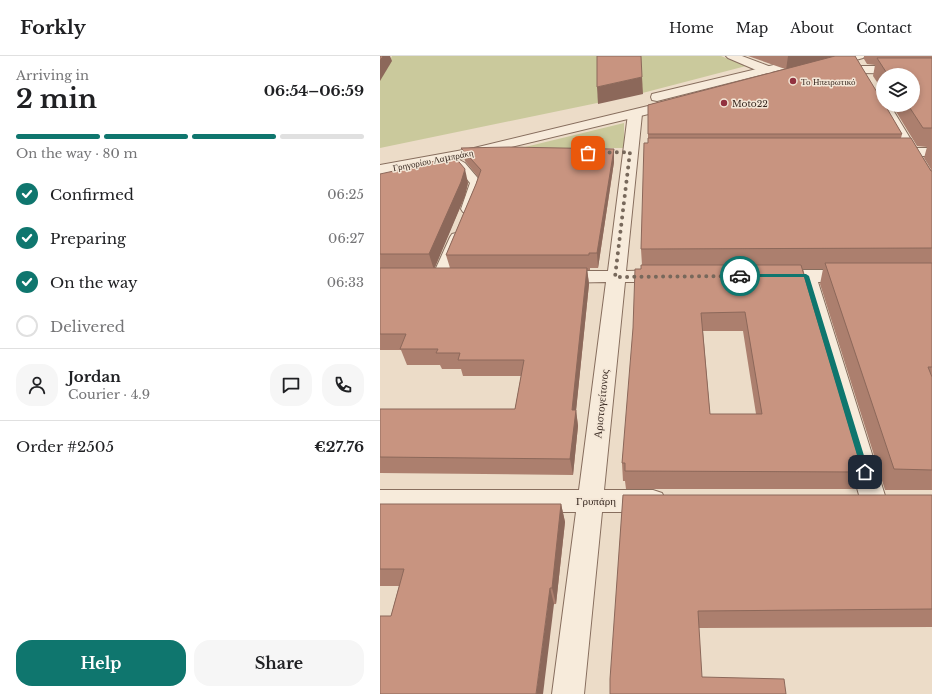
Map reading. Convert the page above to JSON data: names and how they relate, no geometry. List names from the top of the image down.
{
  "streets": {
    "street": ["Γρηγορίου Λαμπράκη", "Αριστογείτονος", "Γρυπάρη"]
  },
  "crossings": [
    ["Γρηγορίου Λαμπράκη", "Αριστογείτονος"],
    ["Αριστογείτονος", "Γρυπάρη"]
  ],
  "places": ["Το Ηπειρωτικό", "Moto22"],
  "page": {
    "header": "Forkly",
    "nav": [
      "Home",
      "Map",
      "About",
      "Contact"
    ],
    "heading": ["2 min", "Arriving in", "06:54–06:59"],
    "panel": [
      "Jordan",
      "Courier · 4.9",
      "Order #2505",
      "€27.76"
    ],
    "bar": "On the way · 80 m",
    "list": [
      ["Confirmed", "06:25"],
      ["Preparing", "06:27"],
      ["On the way", "06:33"],
      "Delivered"
    ],
    "buttons": ["Help", "Share"]
  }
}
